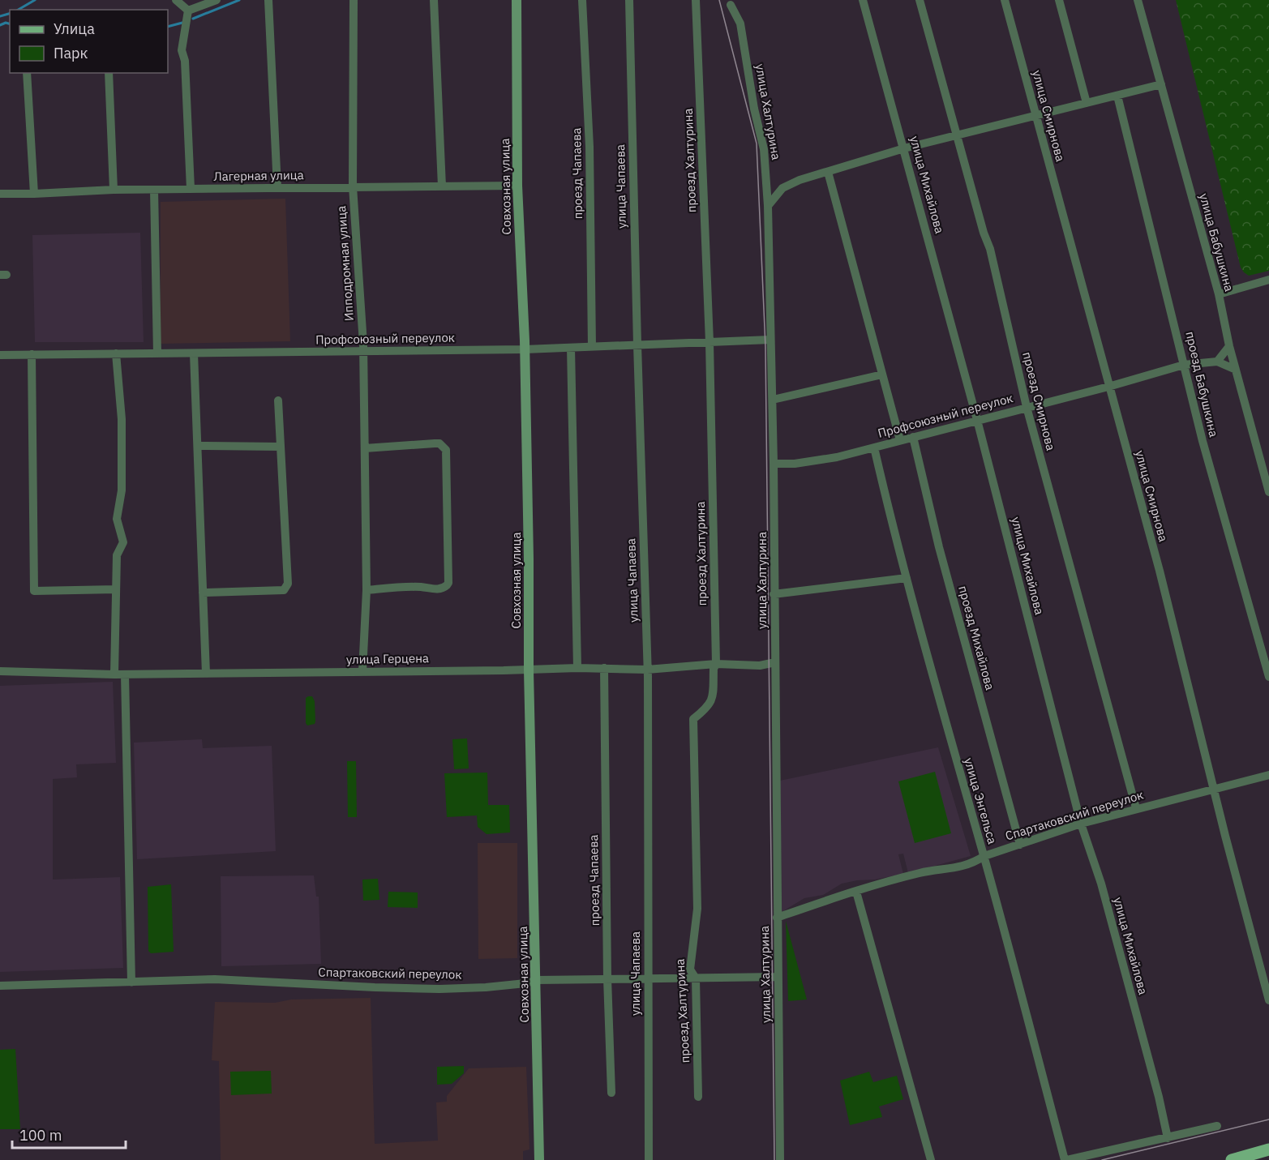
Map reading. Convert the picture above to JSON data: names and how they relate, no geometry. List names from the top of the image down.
{
  "streets": {
    "street": [
      "улица Халтурина",
      "улица Смирнова",
      "проезд Халтурина",
      "проезд Чапаева",
      "Лагерная улица",
      "улица Михайлова",
      "Совхозная улица",
      "улица Чапаева",
      "улица Бабушкина",
      "Ипподромная улица",
      "Профсоюзный переулок",
      "проезд Бабушкина",
      "проезд Смирнова",
      "проезд Михайлова",
      "улица Герцена",
      "улица Энгельса",
      "Спартаковский переулок"
    ]
  },
  "crossings": [
    ["улица Халтурина", "Профсоюзный переулок"],
    ["улица Халтурина", "улица Герцена"],
    ["улица Халтурина", "Спартаковский переулок"],
    ["улица Смирнова", "Профсоюзный переулок"],
    ["улица Смирнова", "Спартаковский переулок"],
    ["проезд Халтурина", "Профсоюзный переулок"],
    ["проезд Халтурина", "улица Герцена"],
    ["проезд Халтурина", "Спартаковский переулок"],
    ["проезд Чапаева", "Профсоюзный переулок"],
    ["проезд Чапаева", "улица Герцена"],
    ["проезд Чапаева", "Спартаковский переулок"],
    ["Лагерная улица", "Совхозная улица"],
    ["Лагерная улица", "Ипподромная улица"],
    ["улица Михайлова", "Профсоюзный переулок"],
    ["улица Михайлова", "Спартаковский переулок"],
    ["Совхозная улица", "Профсоюзный переулок"],
    ["Совхозная улица", "улица Герцена"],
    ["Совхозная улица", "Спартаковский переулок"],
    ["улица Чапаева", "Профсоюзный переулок"],
    ["улица Чапаева", "улица Герцена"],
    ["улица Чапаева", "Спартаковский переулок"],
    ["Ипподромная улица", "Профсоюзный переулок"],
    ["Ипподромная улица", "улица Герцена"],
    ["Профсоюзный переулок", "проезд Бабушкина"],
    ["Профсоюзный переулок", "проезд Смирнова"],
    ["Профсоюзный переулок", "проезд Михайлова"],
    ["Профсоюзный переулок", "улица Энгельса"],
    ["проезд Смирнова", "Спартаковский переулок"],
    ["проезд Михайлова", "Спартаковский переулок"],
    ["улица Энгельса", "Спартаковский переулок"]
  ],
  "legend": ["Улица", "Парк"],
  "scale_bar": "100 m"
}
